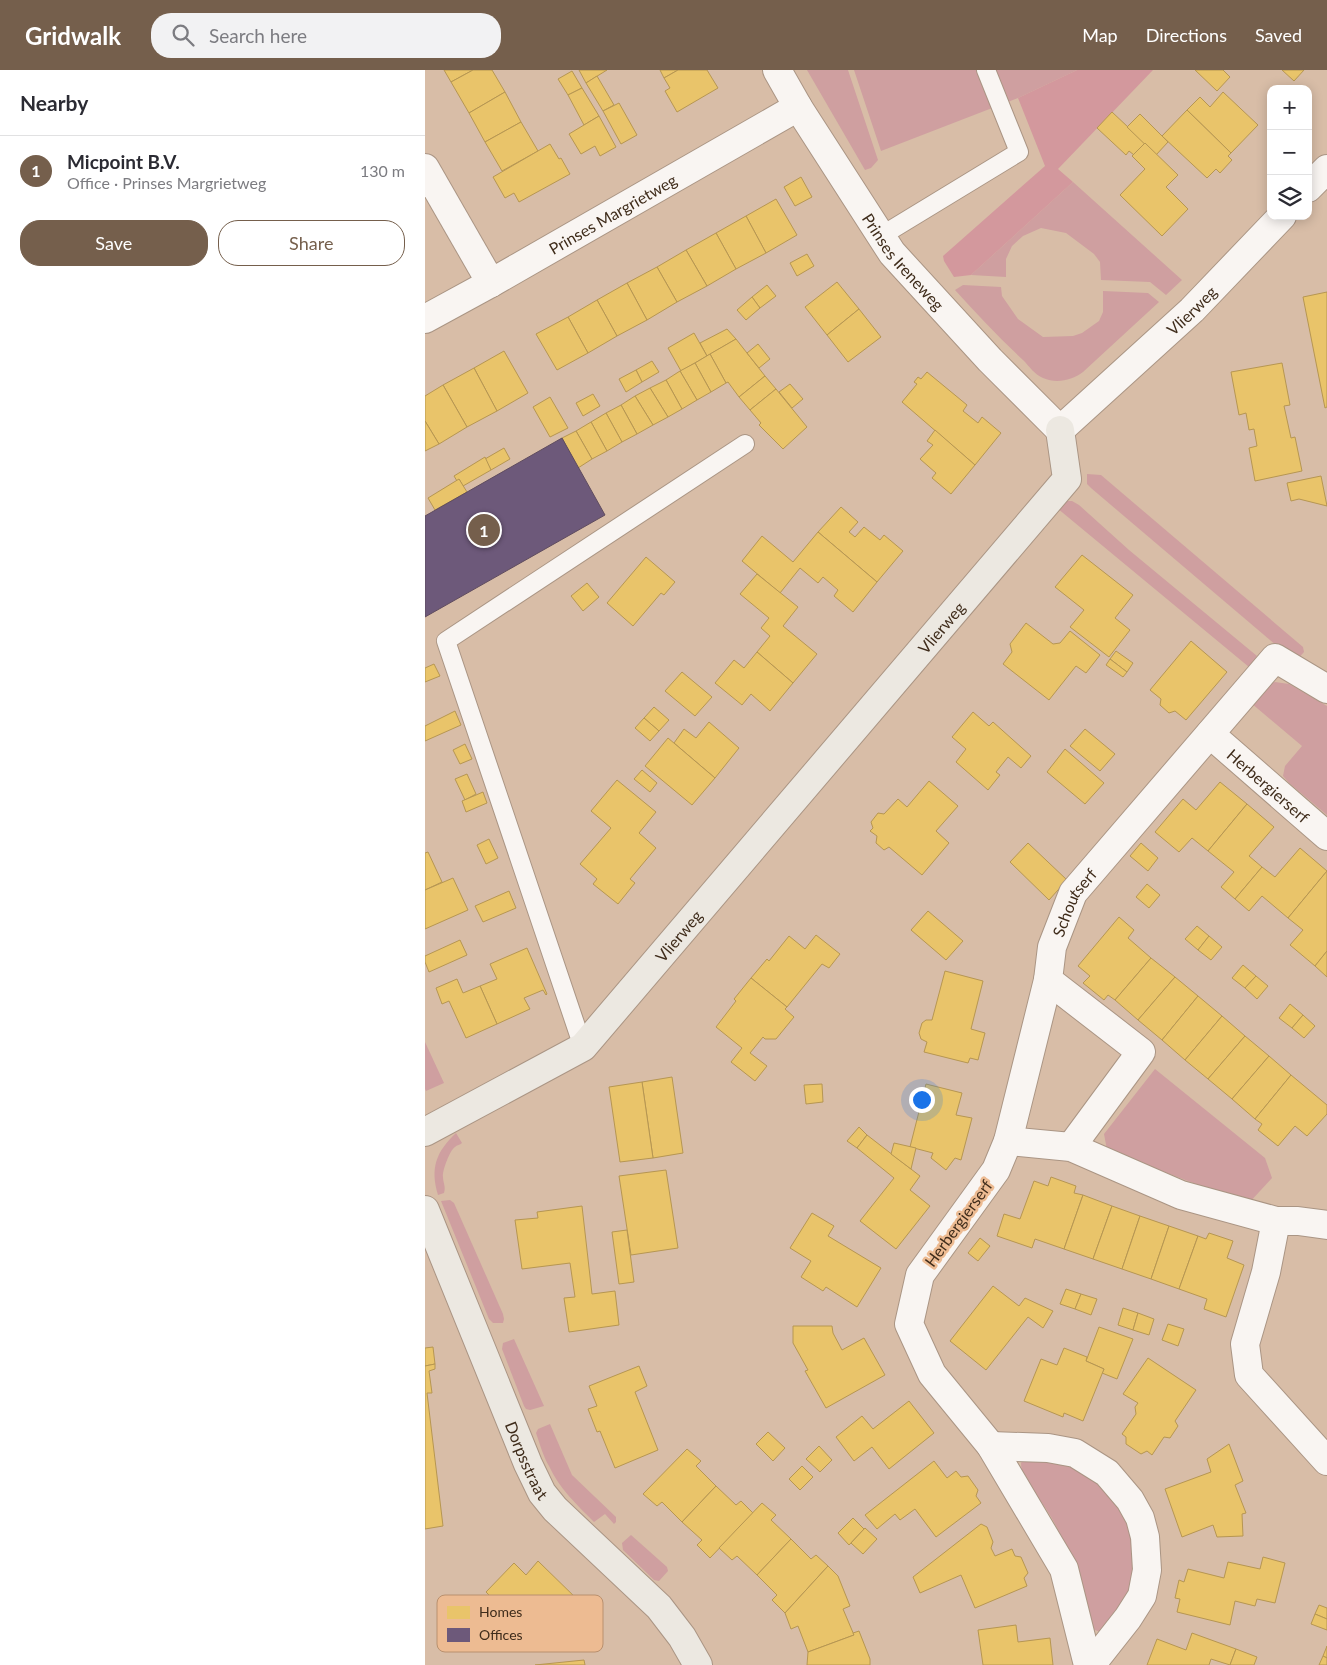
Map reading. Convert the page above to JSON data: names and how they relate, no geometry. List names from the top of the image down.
{
  "streets": {
    "street": [
      "Prinses Margrietweg",
      "Prinses Ireneweg",
      "Vlierweg",
      "Herbergierserf",
      "Schoutserf",
      "Dorpsstraat"
    ]
  },
  "crossings": [
    ["Prinses Margrietweg", "Prinses Ireneweg"],
    ["Prinses Ireneweg", "Vlierweg"],
    ["Herbergierserf", "Schoutserf"]
  ],
  "legend": ["Homes", "Offices"],
  "page": {
    "header": "Gridwalk",
    "search": "Search here",
    "nav": ["Map", "Directions", "Saved"],
    "heading": "Nearby",
    "map_buttons": ["+", "−"],
    "list": [
      {
        "mark": "1",
        "name": "Micpoint B.V.",
        "note": "Office · Prinses Margrietweg",
        "value": "130 m"
      }
    ],
    "buttons": ["Save", "Share"],
    "pins": "1"
  }
}
